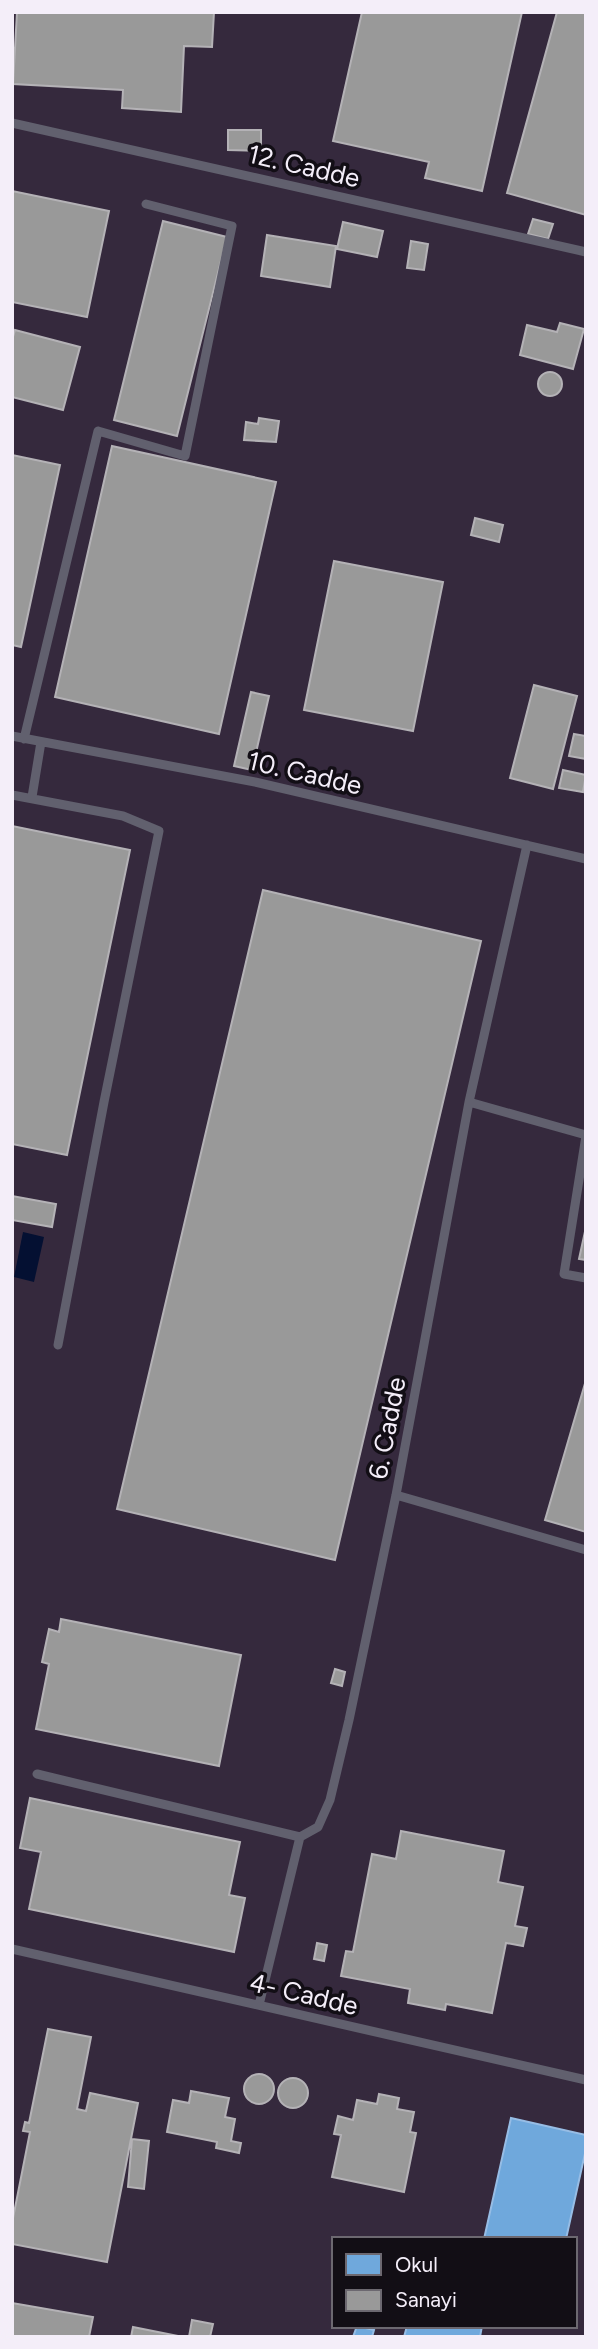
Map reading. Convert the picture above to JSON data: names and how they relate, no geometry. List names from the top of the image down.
{
  "streets": {
    "lane": [
      "12. Cadde",
      "10. Cadde",
      "6. Cadde",
      "4- Cadde"
    ]
  },
  "crossings": [
    ["10. Cadde", "6. Cadde"]
  ],
  "legend": ["Okul", "Sanayi"]
}
